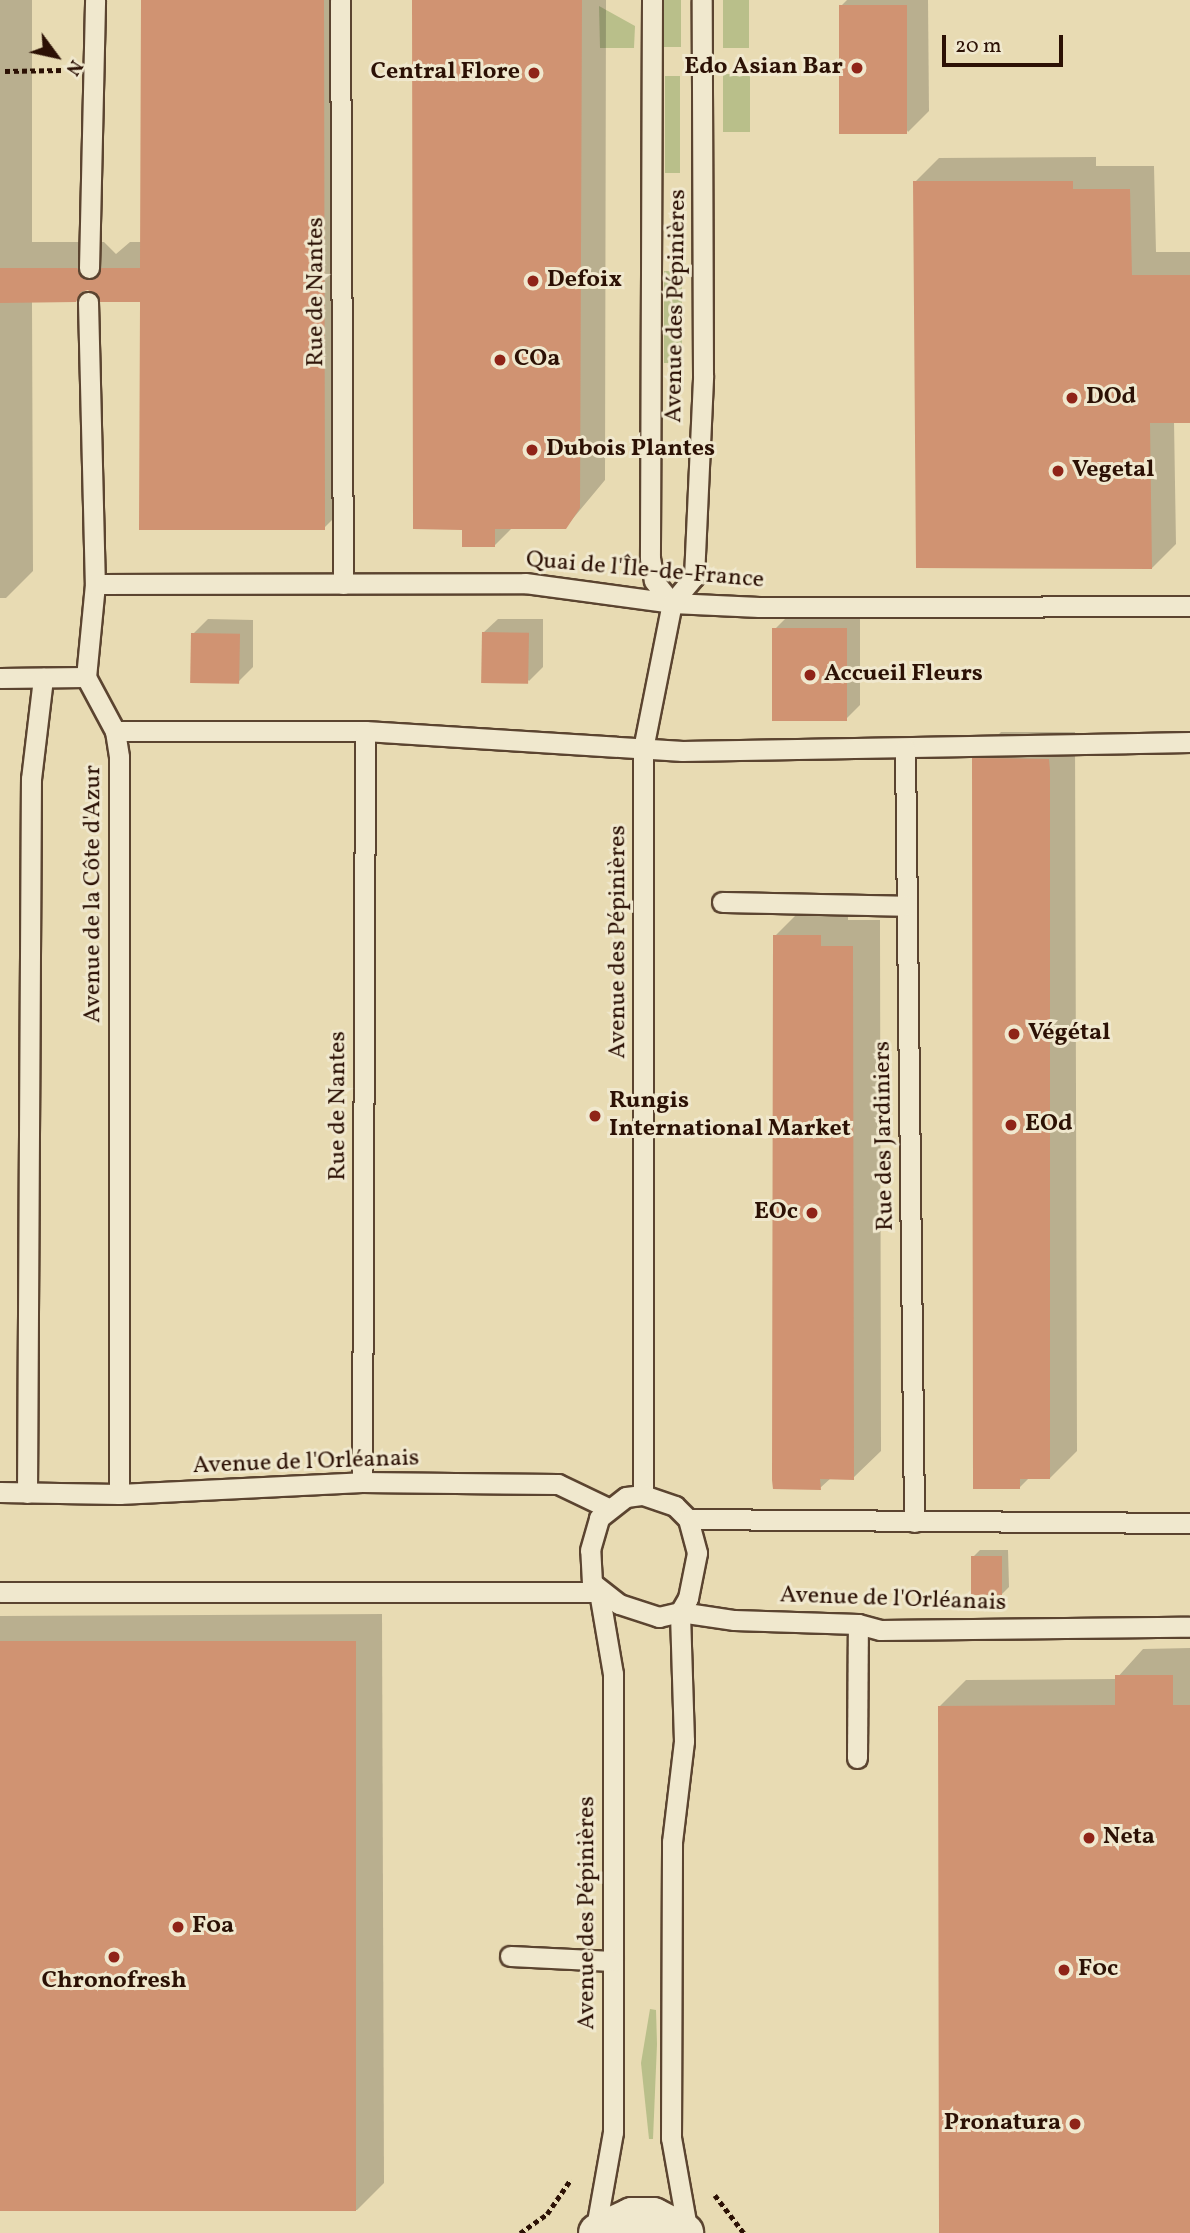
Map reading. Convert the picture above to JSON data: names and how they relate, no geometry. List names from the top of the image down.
{
  "streets": {
    "lane": [
      "Rue de Nantes",
      "Avenue des Pépinières",
      "Quai de l'Île-de-France",
      "Avenue de la Côte d'Azur",
      "Rue des Jardiniers",
      "Avenue de l'Orléanais"
    ]
  },
  "crossings": [
    ["Rue de Nantes", "Quai de l'Île-de-France"],
    ["Rue de Nantes", "Avenue de l'Orléanais"],
    ["Avenue des Pépinières", "Quai de l'Île-de-France"],
    ["Avenue des Pépinières", "Avenue de l'Orléanais"],
    ["Avenue de la Côte d'Azur", "Avenue de l'Orléanais"]
  ],
  "places": [
    "Edo Asian Bar",
    "Central Flore",
    "Defoix",
    "COa",
    "DOd",
    "Dubois Plantes",
    "Vegetal",
    "Accueil Fleurs",
    "Végétal",
    "Rungis International Market",
    "EOd",
    "EOc",
    "Neta",
    "F0a",
    "Chronofresh",
    "F0c",
    "Pronatura"
  ],
  "scale_bar": "20 m",
  "north": "bottom right"
}
